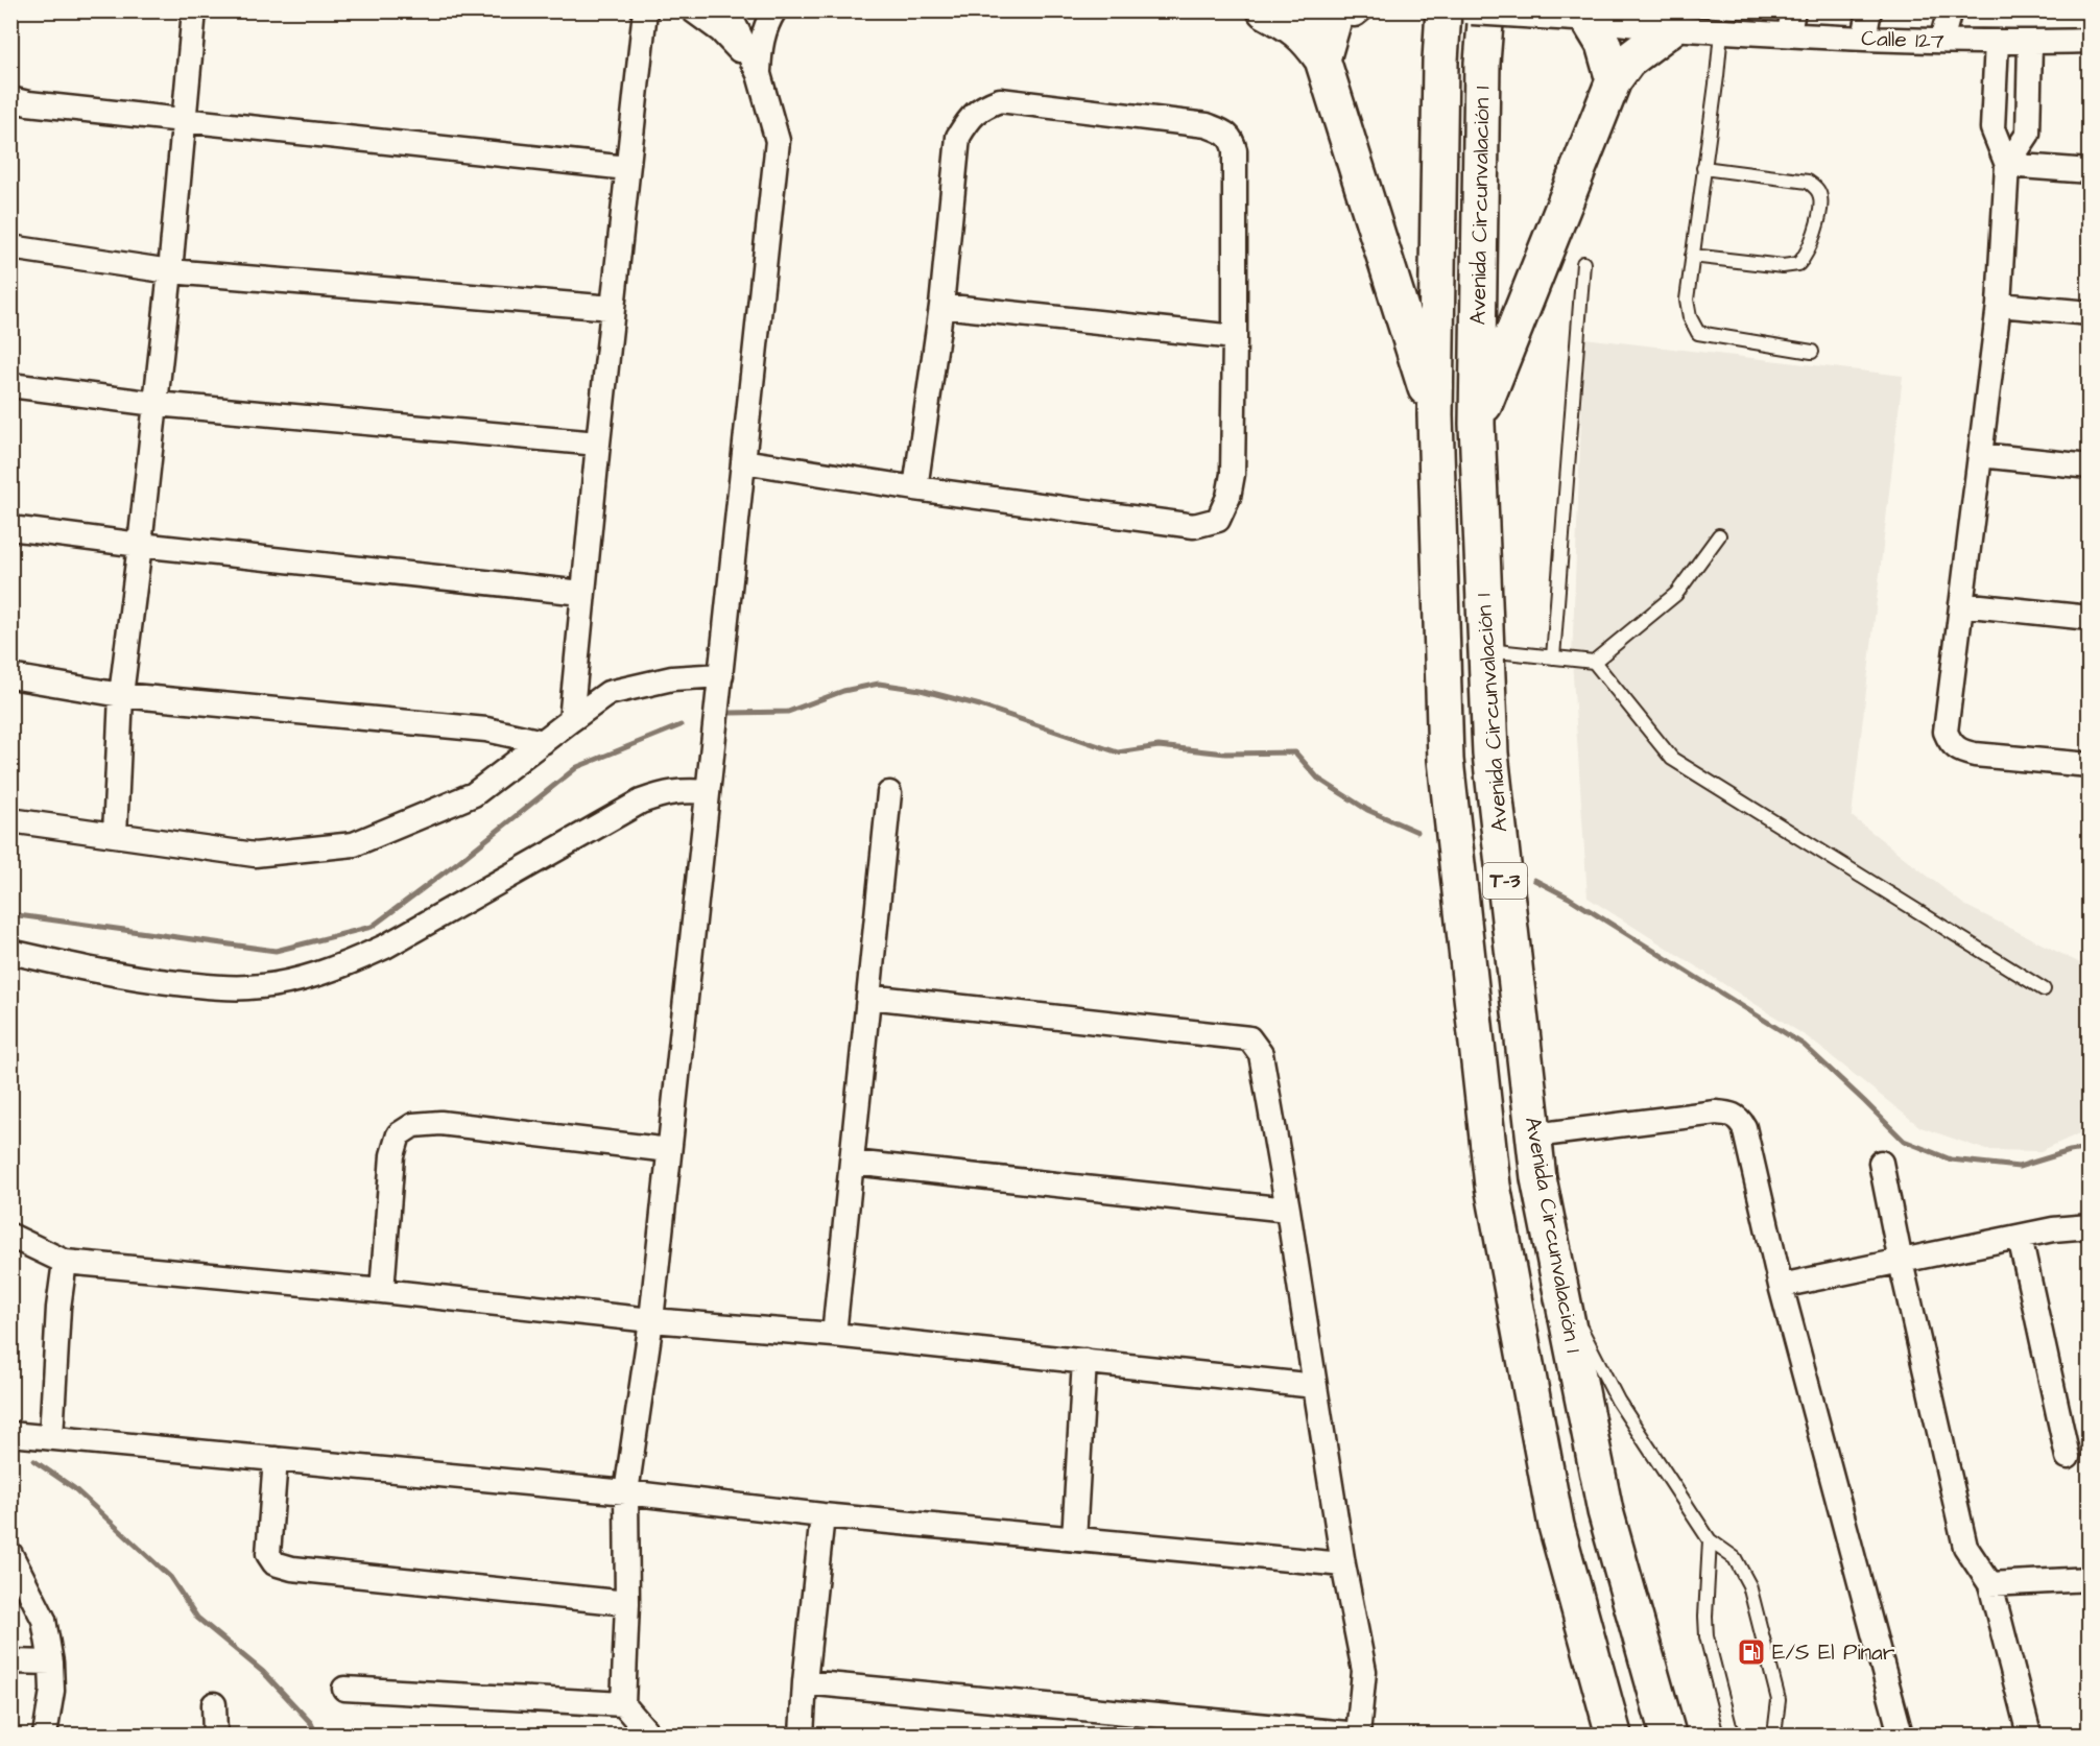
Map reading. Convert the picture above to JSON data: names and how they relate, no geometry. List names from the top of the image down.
{
  "streets": {
    "main road": ["Avenida Circunvalación 1", "T-3"],
    "street": ["Calle 127"]
  },
  "places": {
    "fuel station": ["E/S El Pinar"]
  }
}
